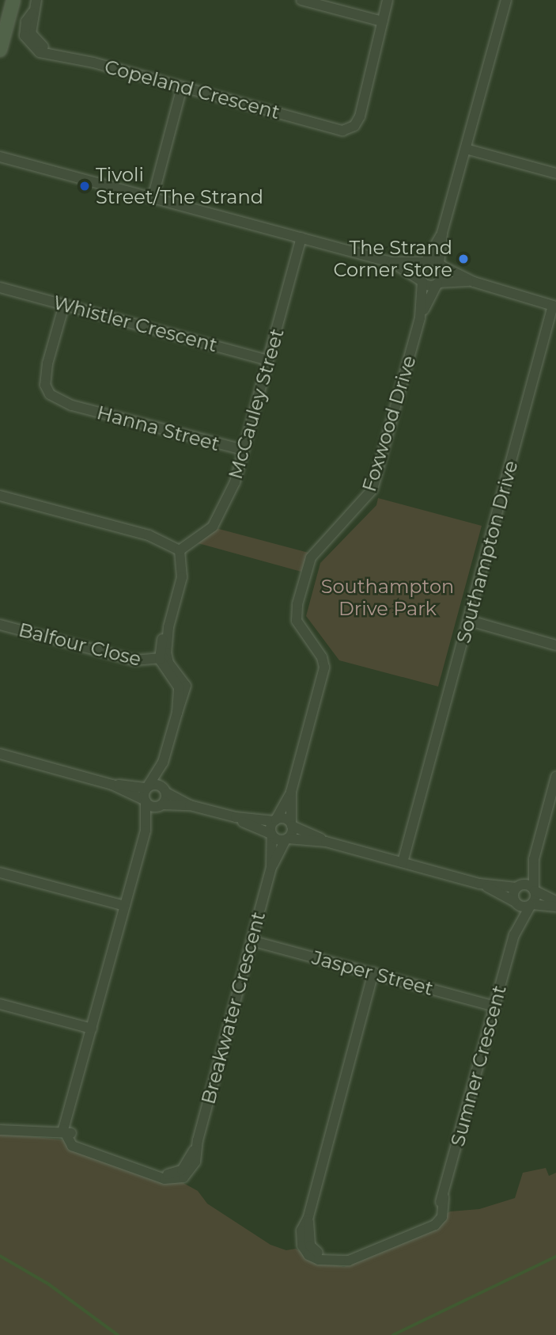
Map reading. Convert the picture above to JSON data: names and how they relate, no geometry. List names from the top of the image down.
{
  "streets": {
    "street": [
      "Copeland Crescent",
      "Whistler Crescent",
      "McCauley Street",
      "Foxwood Drive",
      "Hanna Street",
      "Southampton Drive",
      "Balfour Close",
      "Jasper Street",
      "Breakwater Crescent",
      "Sumner Crescent"
    ]
  },
  "crossings": [
    ["Whistler Crescent", "McCauley Street"],
    ["Whistler Crescent", "Hanna Street"],
    ["McCauley Street", "Hanna Street"],
    ["Foxwood Drive", "Breakwater Crescent"],
    ["Jasper Street", "Breakwater Crescent"],
    ["Jasper Street", "Sumner Crescent"]
  ],
  "parks": ["Southampton Drive Park"],
  "places": ["Tivoli Street/The Strand", "The Strand Corner Store"]
}
